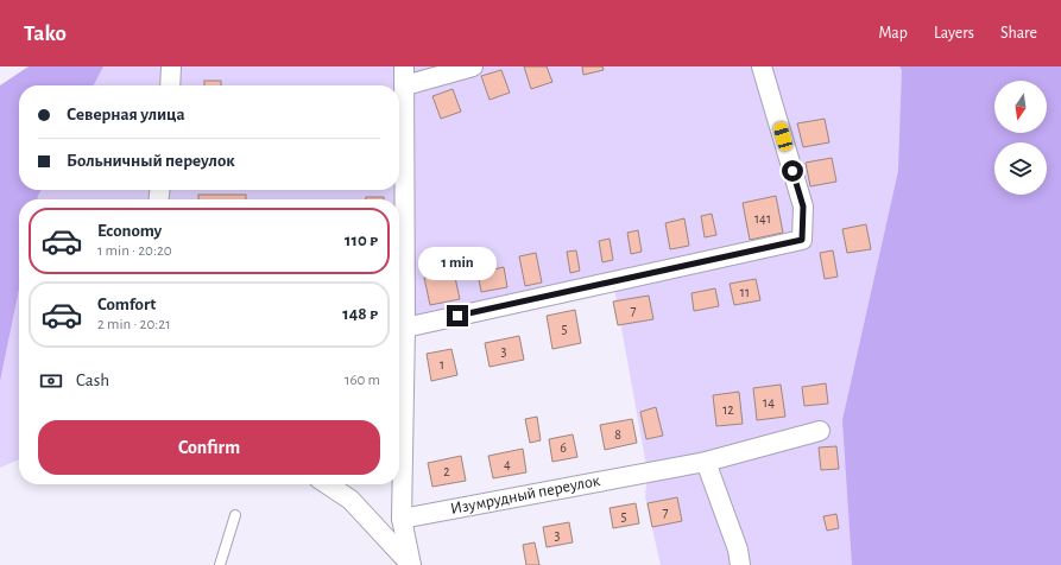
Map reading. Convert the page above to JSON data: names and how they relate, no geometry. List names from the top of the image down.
{
  "streets": {
    "street": ["Изумрудный переулок"]
  },
  "house_numbers": [
    "141",
    "11",
    "7",
    "5",
    "3",
    "1",
    "14",
    "12",
    "8",
    "6",
    "4",
    "2",
    "7",
    "5",
    "3"
  ],
  "north": "bottom",
  "page": {
    "header": "Tako",
    "nav": ["Map", "Layers", "Share"],
    "banner": ["Северная улица", "Больничный переулок"],
    "list": [
      {
        "name": "Economy",
        "note": "1 min · 20:20",
        "value": "110 ₽"
      },
      {
        "name": "Comfort",
        "note": "2 min · 20:21",
        "value": "148 ₽"
      }
    ],
    "bubble": "1 min",
    "pay": ["Cash", "160 m"],
    "buttons": "Confirm"
  }
}
